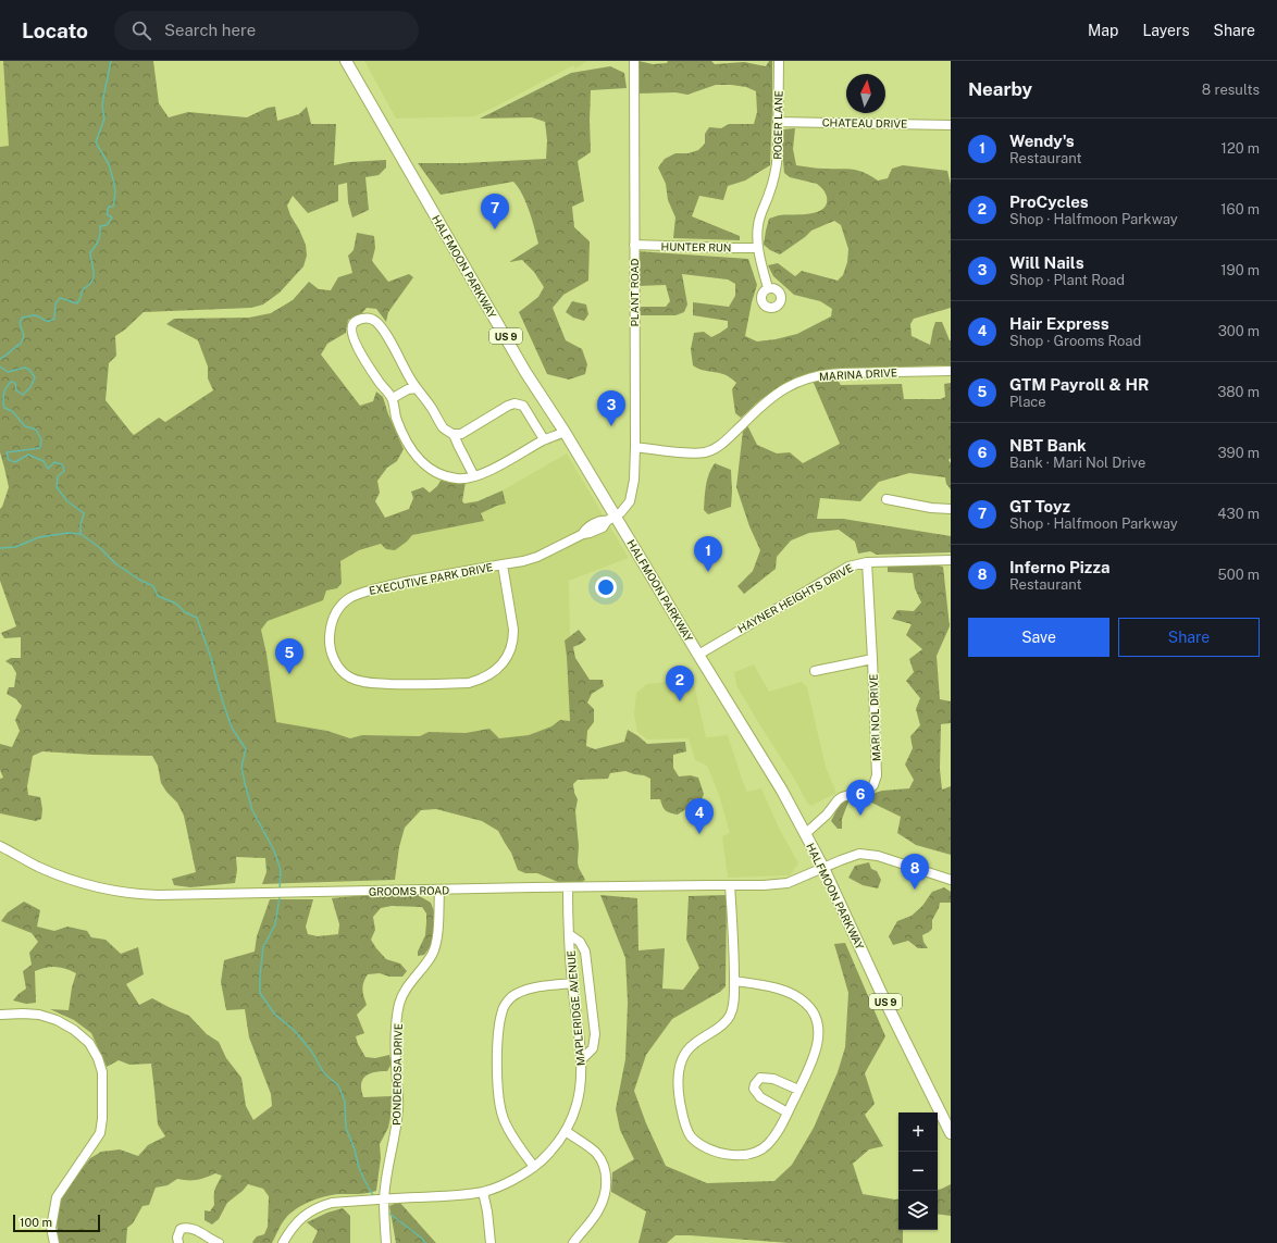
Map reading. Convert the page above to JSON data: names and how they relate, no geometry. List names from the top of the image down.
{
  "streets": {
    "main road": ["HALFMOON PARKWAY", "US 9"],
    "street": [
      "CHATEAU DRIVE",
      "ROGER LANE",
      "HUNTER RUN",
      "PLANT ROAD",
      "MARINA DRIVE",
      "EXECUTIVE PARK DRIVE",
      "HAYNER HEIGHTS DRIVE",
      "MARI NOL DRIVE",
      "GROOMS ROAD",
      "MAPLERIDGE AVENUE",
      "PONDEROSA DRIVE"
    ]
  },
  "crossings": [
    ["CHATEAU DRIVE", "ROGER LANE"],
    ["ROGER LANE", "HUNTER RUN"],
    ["HUNTER RUN", "PLANT ROAD"],
    ["HALFMOON PARKWAY", "PLANT ROAD"],
    ["HALFMOON PARKWAY", "EXECUTIVE PARK DRIVE"],
    ["HALFMOON PARKWAY", "HAYNER HEIGHTS DRIVE"],
    ["HALFMOON PARKWAY", "MARI NOL DRIVE"],
    ["HALFMOON PARKWAY", "GROOMS ROAD"],
    ["PLANT ROAD", "MARINA DRIVE"],
    ["PLANT ROAD", "EXECUTIVE PARK DRIVE"],
    ["HAYNER HEIGHTS DRIVE", "MARI NOL DRIVE"],
    ["GROOMS ROAD", "MAPLERIDGE AVENUE"],
    ["GROOMS ROAD", "PONDEROSA DRIVE"],
    ["MAPLERIDGE AVENUE", "PONDEROSA DRIVE"]
  ],
  "scale_bar": "100 m",
  "north": "top",
  "page": {
    "header": "Locato",
    "search": "Search here",
    "nav": ["Map", "Layers", "Share"],
    "heading": ["Nearby", "8 results"],
    "list": [
      {
        "mark": "1",
        "name": "Wendy's",
        "note": "Restaurant",
        "value": "120 m"
      },
      {
        "mark": "2",
        "name": "ProCycles",
        "note": "Shop · Halfmoon Parkway",
        "value": "160 m"
      },
      {
        "mark": "3",
        "name": "Will Nails",
        "note": "Shop · Plant Road",
        "value": "190 m"
      },
      {
        "mark": "4",
        "name": "Hair Express",
        "note": "Shop · Grooms Road",
        "value": "300 m"
      },
      {
        "mark": "5",
        "name": "GTM Payroll & HR",
        "note": "Place",
        "value": "380 m"
      },
      {
        "mark": "6",
        "name": "NBT Bank",
        "note": "Bank · Mari Nol Drive",
        "value": "390 m"
      },
      {
        "mark": "7",
        "name": "GT Toyz",
        "note": "Shop · Halfmoon Parkway",
        "value": "430 m"
      },
      {
        "mark": "8",
        "name": "Inferno Pizza",
        "note": "Restaurant",
        "value": "500 m"
      }
    ],
    "pins": [
      "7",
      "3",
      "1",
      "5",
      "2",
      "6",
      "4",
      "8"
    ],
    "buttons": ["Save", "Share"],
    "map_buttons": ["+", "−"],
    "scale": "100 m"
  }
}
